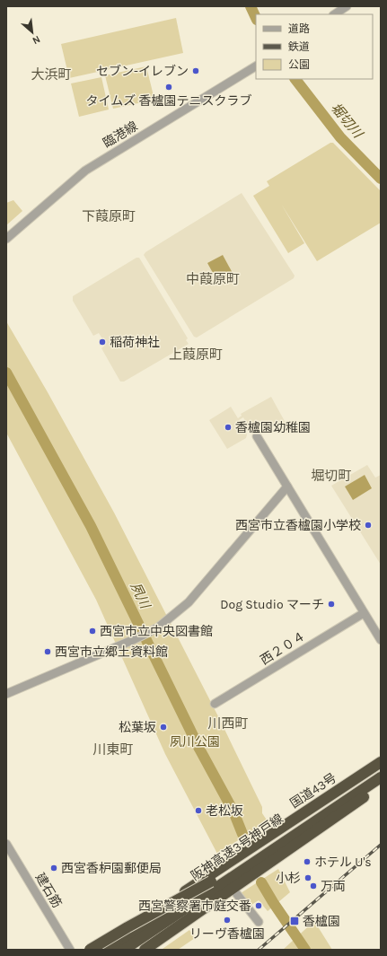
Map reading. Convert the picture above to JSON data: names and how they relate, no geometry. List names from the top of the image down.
{
  "streets": {
    "highway": ["国道43号", "阪神高速3号神戸線"],
    "street": ["臨港線", "西２０４", "建石筋"]
  },
  "districts": [
    "大浜町",
    "下葭原町",
    "中葭原町",
    "上葭原町",
    "堀切町",
    "川西町",
    "川東町"
  ],
  "water": ["堀切川", "夙川"],
  "parks": ["夙川公園"],
  "places": {
    "other": [
      "セブン-イレブン",
      "タイムズ 香櫨園テニスクラブ",
      "稲荷神社",
      "香櫨園幼稚園",
      "西宮市立香櫨園小学校",
      "Dog Studio マーチ",
      "西宮市立中央図書館",
      "西宮市立郷土資料館",
      "松葉坂",
      "老松坂",
      "ホテル U's",
      "西宮香枦園郵便局",
      "小杉",
      "万両",
      "西宮警察署市庭交番",
      "リーヴ香櫨園"
    ],
    "transit": ["香櫨園"]
  },
  "legend": ["道路", "鉄道", "公園"],
  "north": "bottom right"
}
